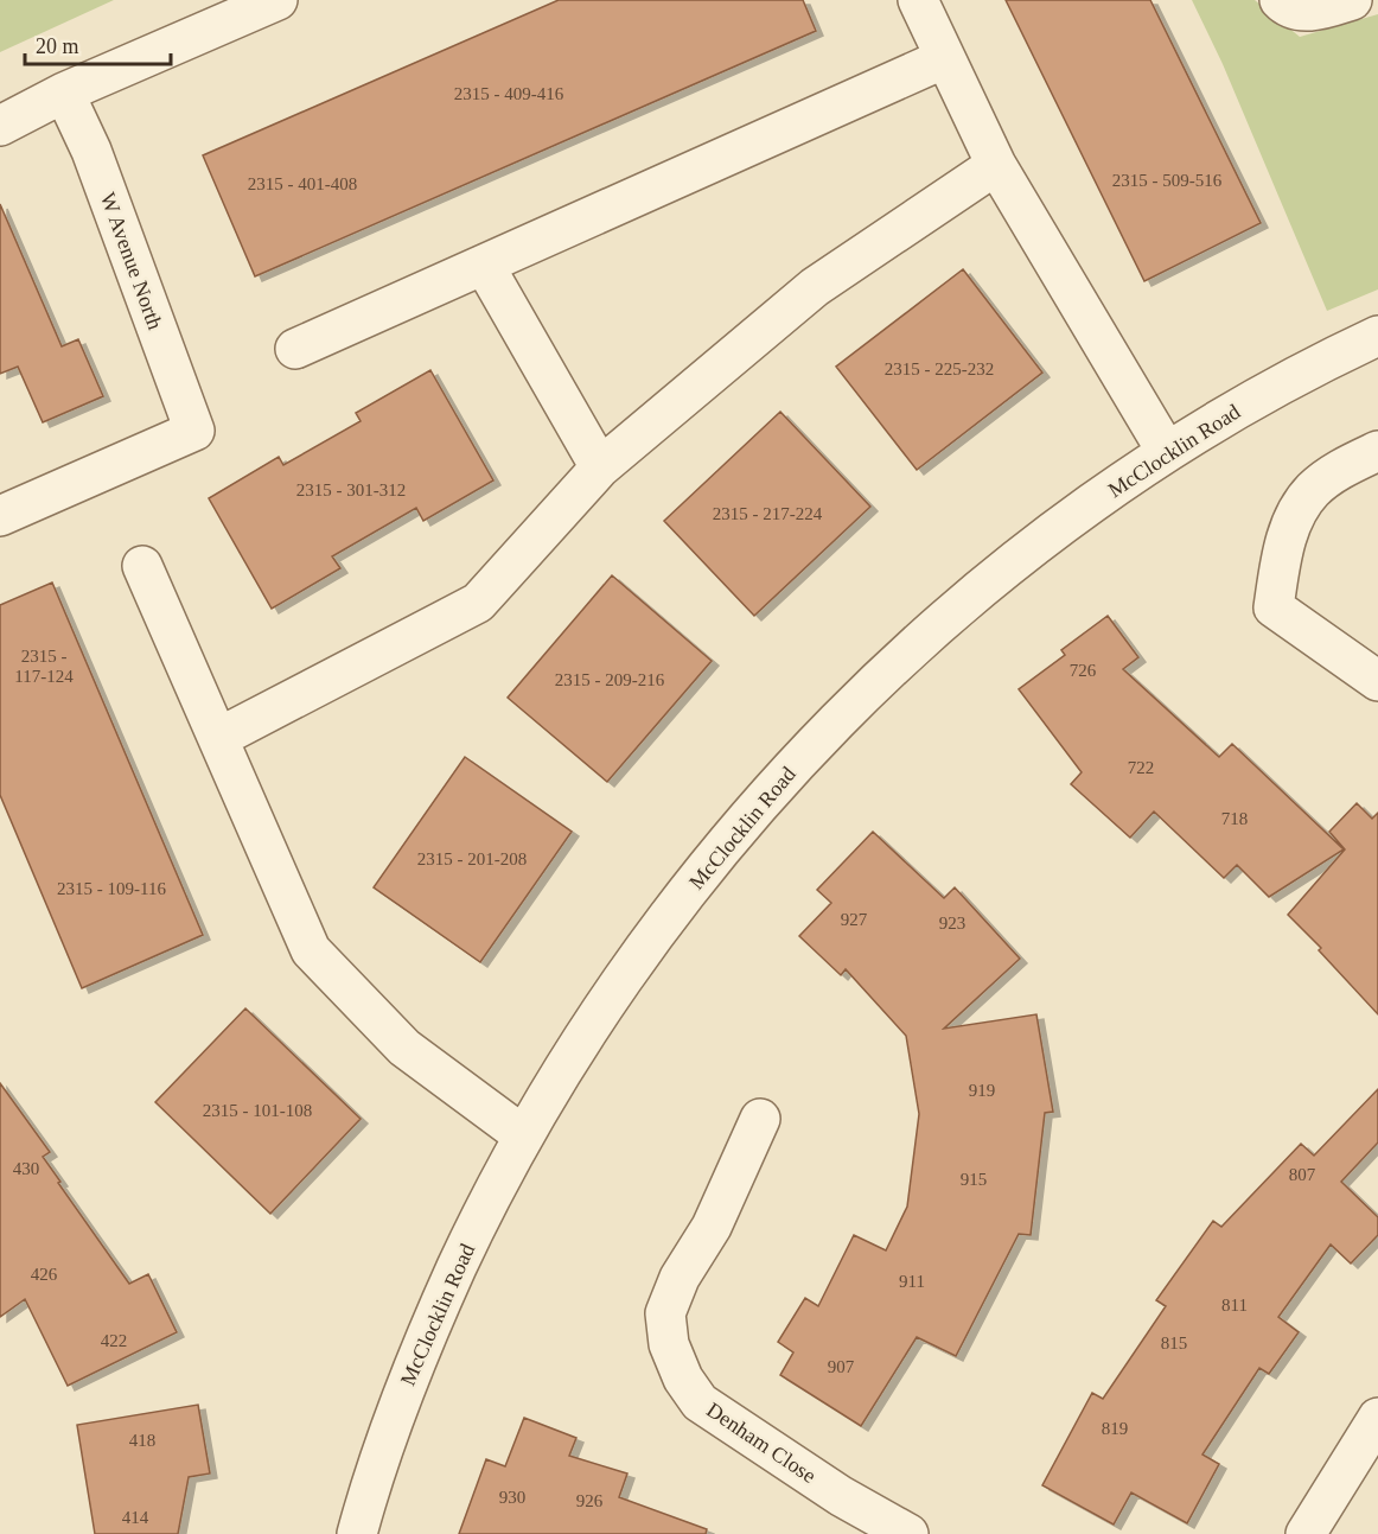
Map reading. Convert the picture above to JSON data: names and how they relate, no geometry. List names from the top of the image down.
{
  "streets": {
    "street": ["W Avenue North", "McClocklin Road", "Denham Close"]
  },
  "house_numbers": [
    "2315 - 409-416",
    "2315 - 509-516",
    "2315 - 401-408",
    "2315 - 225-232",
    "2315 - 301-312",
    "2315 - 217-224",
    "2315 - 117-124",
    "726",
    "2315 - 209-216",
    "722",
    "718",
    "2315 - 201-208",
    "2315 - 109-116",
    "927",
    "923",
    "919",
    "2315 - 101-108",
    "430",
    "807",
    "915",
    "426",
    "911",
    "811",
    "422",
    "815",
    "907",
    "819",
    "418",
    "930",
    "926",
    "414"
  ],
  "scale_bar": "20 m"
}
